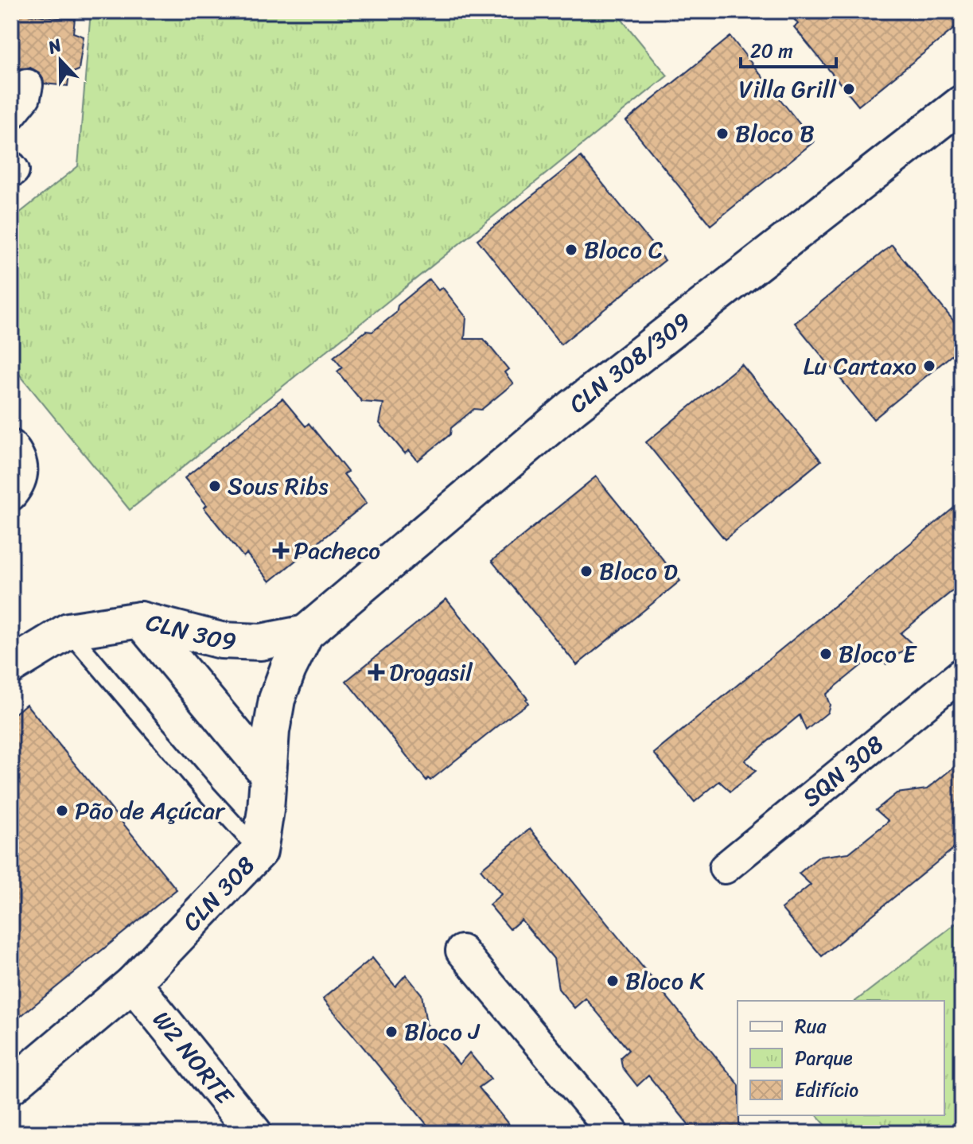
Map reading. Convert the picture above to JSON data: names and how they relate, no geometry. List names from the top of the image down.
{
  "streets": {
    "street": [
      "CLN 308/309",
      "CLN 309",
      "SQN 308",
      "CLN 308",
      "W2 NORTE"
    ]
  },
  "crossings": [
    ["CLN 308/309", "CLN 309"],
    ["CLN 308/309", "CLN 308"],
    ["CLN 309", "CLN 308"],
    ["CLN 308", "W2 NORTE"]
  ],
  "places": {
    "other": [
      "Villa Grill",
      "Bloco B",
      "Bloco C",
      "Lu Cartaxo",
      "Sous Ribs",
      "Bloco D",
      "Bloco E",
      "Pão de Açúcar",
      "Bloco K",
      "Bloco J"
    ],
    "health": ["Pacheco", "Drogasil"]
  },
  "legend": ["Rua", "Parque", "Edifício"],
  "scale_bar": "20 m",
  "north": "top"
}
